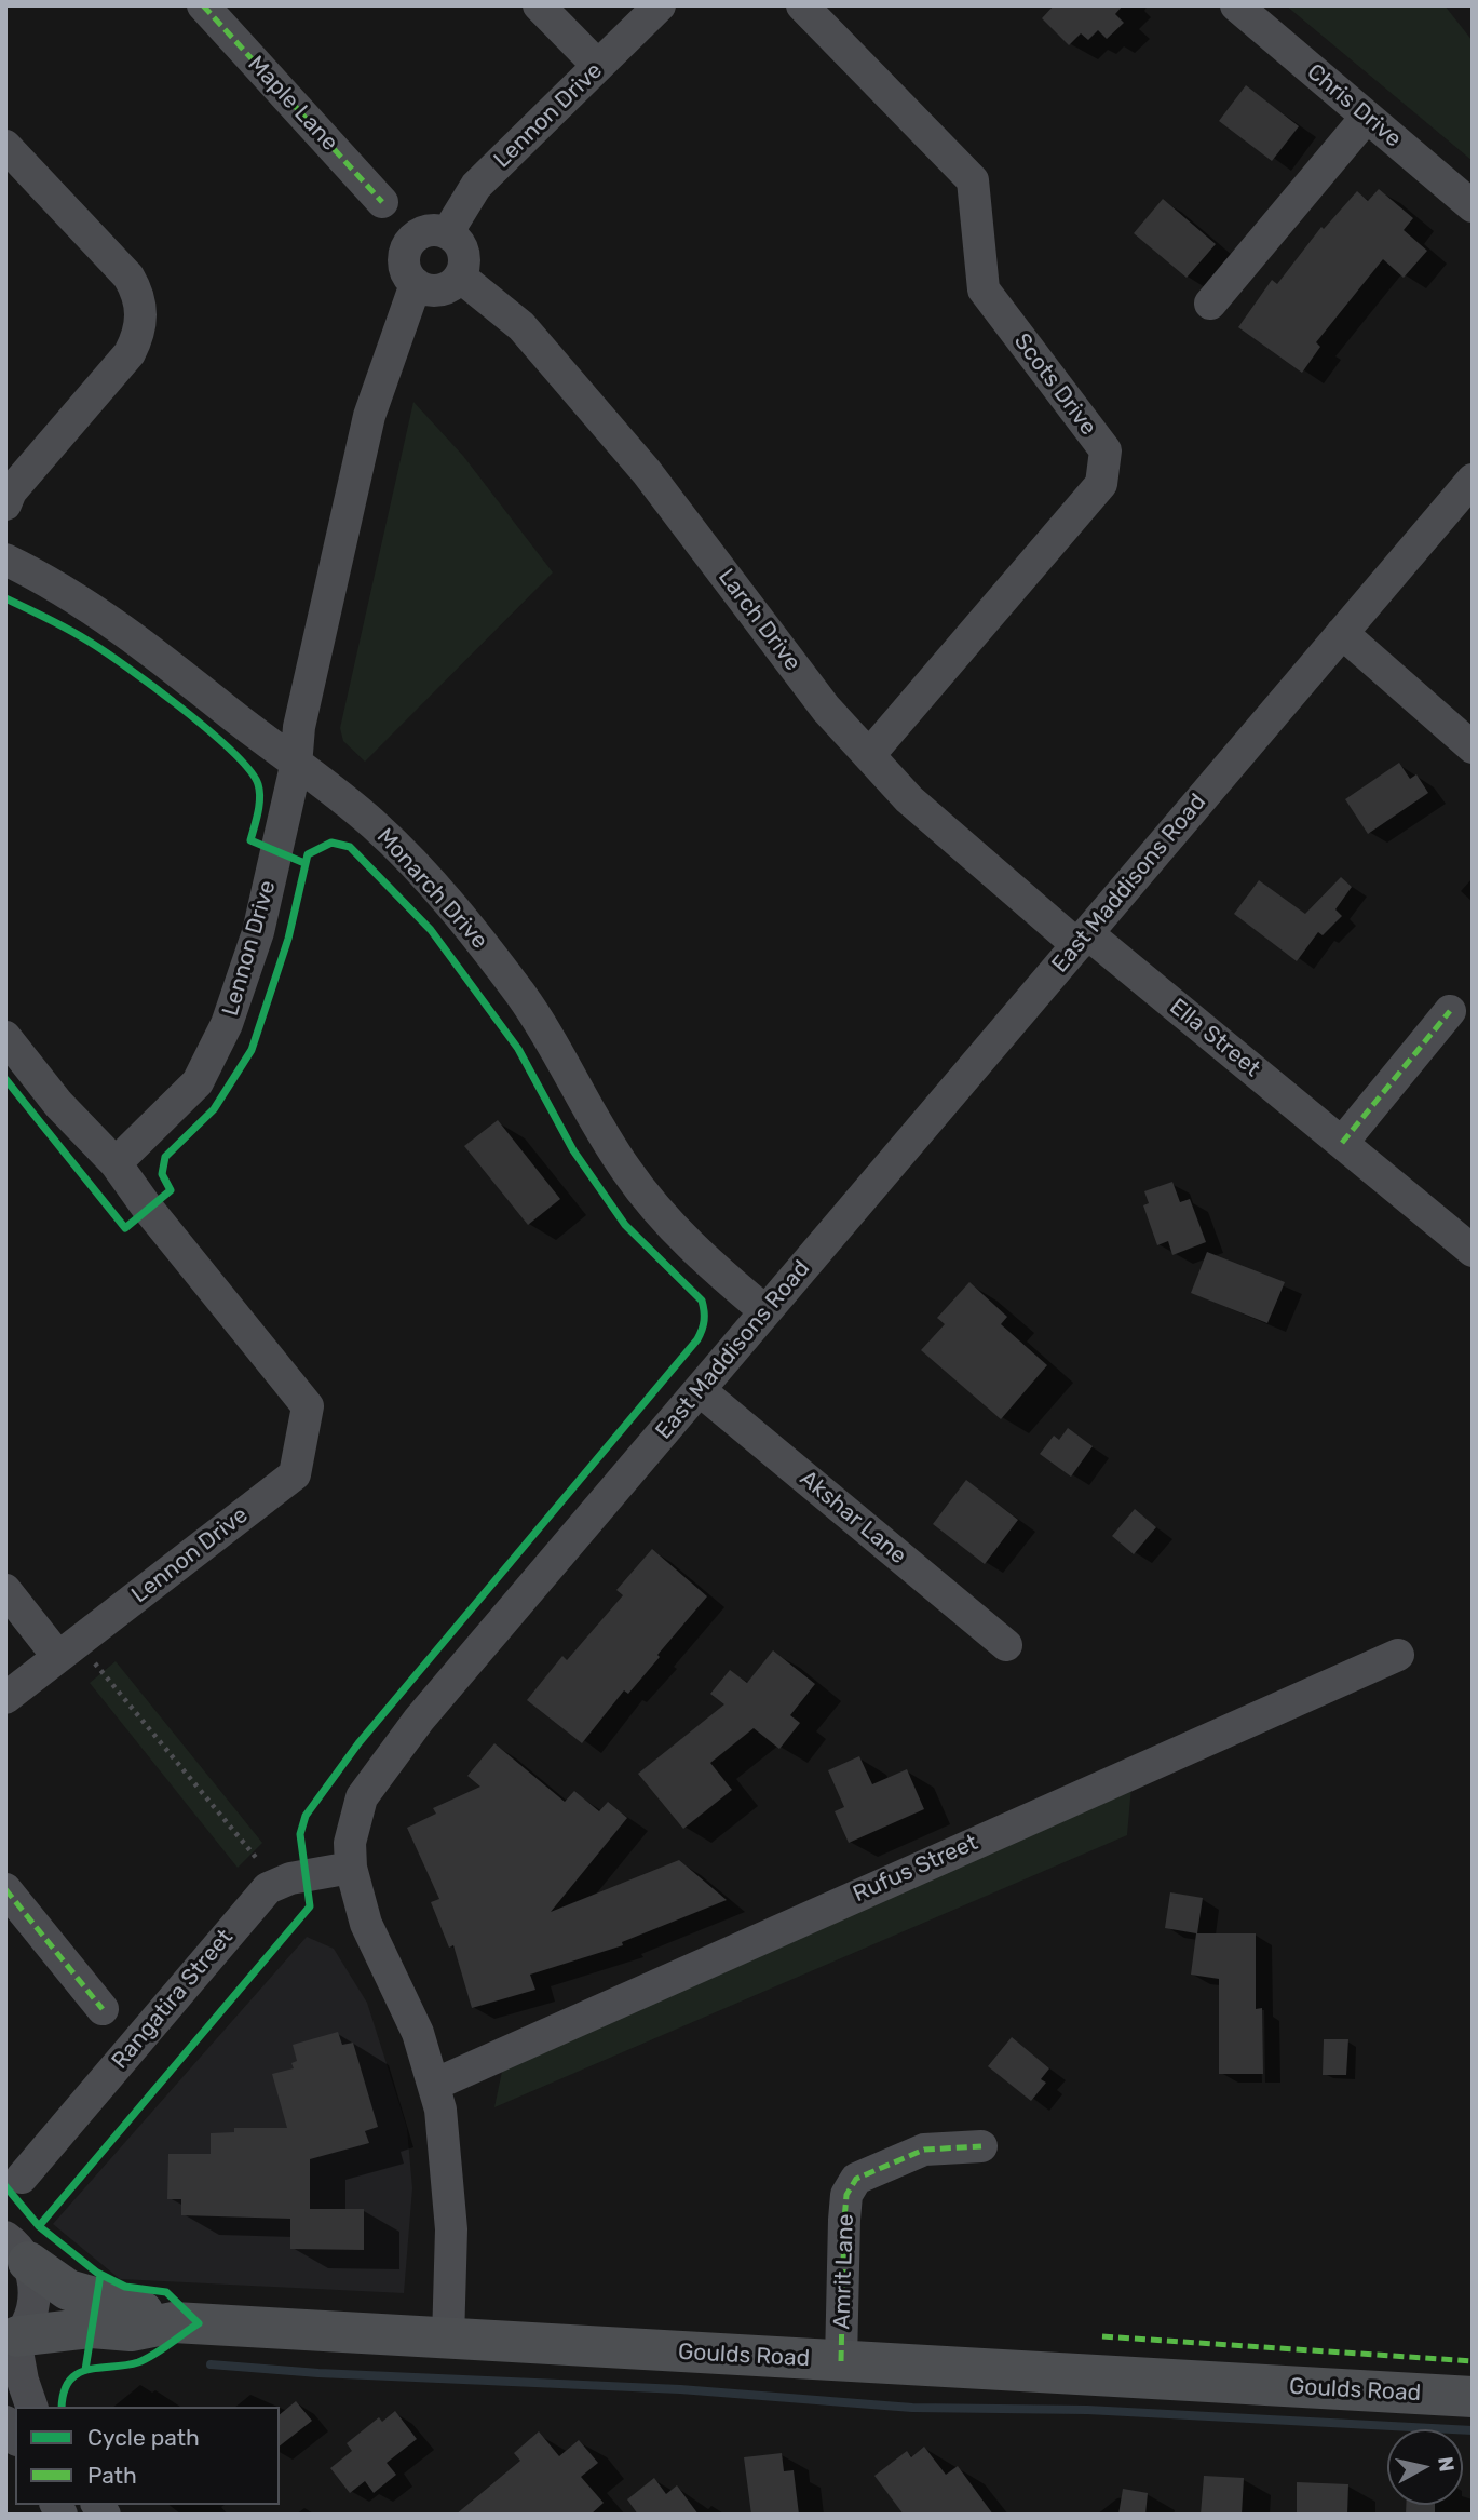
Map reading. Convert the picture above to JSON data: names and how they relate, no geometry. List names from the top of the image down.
{
  "streets": {
    "main road": ["Goulds Road"],
    "street": [
      "Maple Lane",
      "Chris Drive",
      "Lennon Drive",
      "Scots Drive",
      "Larch Drive",
      "East Maddisons Road",
      "Monarch Drive",
      "Ella Street",
      "Akshar Lane",
      "Rufus Street",
      "Rangatira Street",
      "Amrit Lane"
    ]
  },
  "crossings": [
    ["Lennon Drive", "Larch Drive"],
    ["Lennon Drive", "Monarch Drive"],
    ["Scots Drive", "Larch Drive"],
    ["Larch Drive", "East Maddisons Road"],
    ["Larch Drive", "Ella Street"],
    ["East Maddisons Road", "Monarch Drive"],
    ["East Maddisons Road", "Ella Street"],
    ["East Maddisons Road", "Akshar Lane"],
    ["East Maddisons Road", "Rufus Street"],
    ["East Maddisons Road", "Rangatira Street"],
    ["East Maddisons Road", "Goulds Road"],
    ["Amrit Lane", "Goulds Road"]
  ],
  "legend": ["Cycle path", "Path"],
  "north": "right"
}
